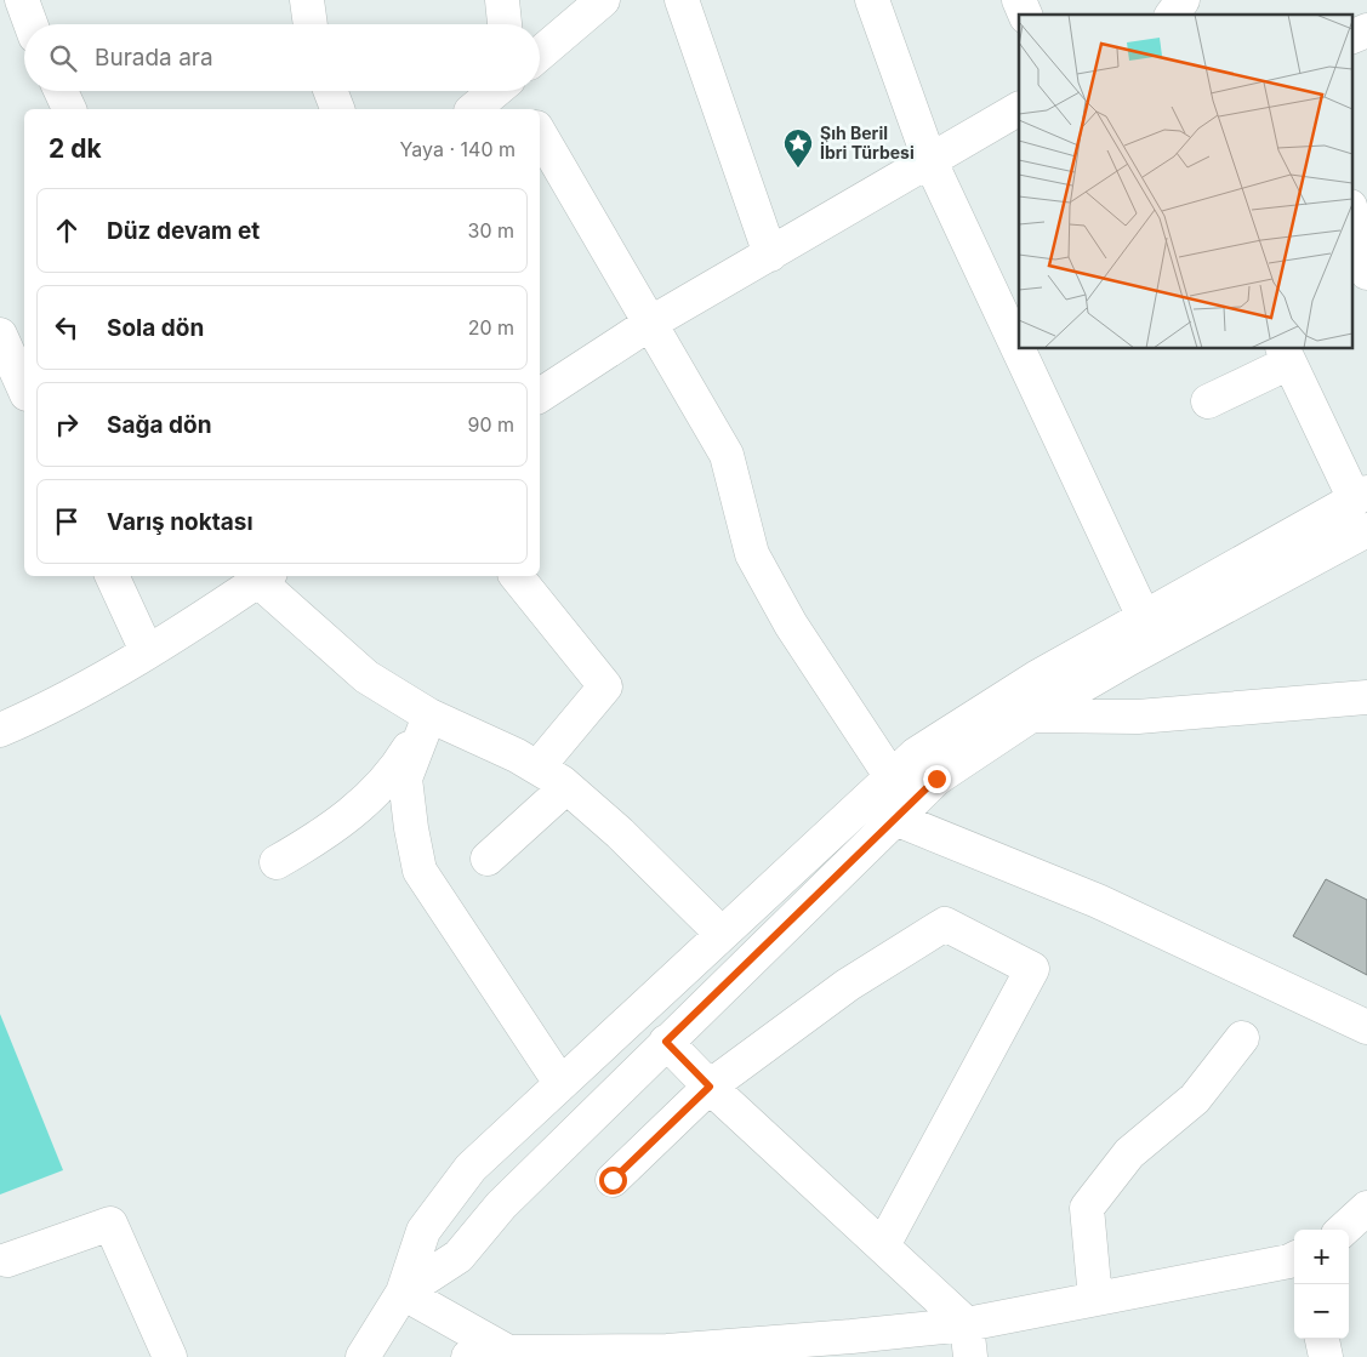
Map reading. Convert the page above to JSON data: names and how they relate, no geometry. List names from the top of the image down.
{
  "places": {
    "place": ["Şıh Beril İbri Türbesi"]
  },
  "page": {
    "search": "Burada ara",
    "heading": ["2 dk", "Yaya · 140 m"],
    "list": [
      ["Düz devam et", "30 m"],
      ["Sola dön", "20 m"],
      ["Sağa dön", "90 m"],
      "Varış noktası"
    ],
    "map_buttons": ["+", "−"]
  }
}
